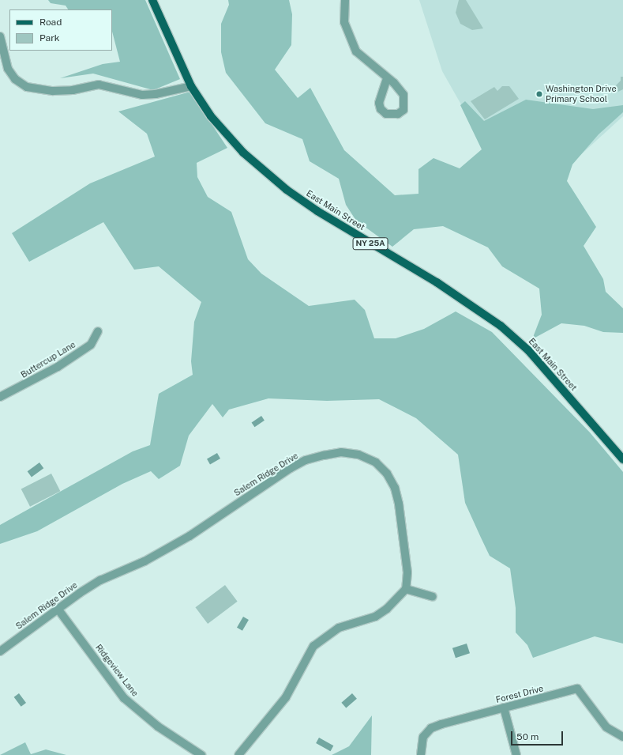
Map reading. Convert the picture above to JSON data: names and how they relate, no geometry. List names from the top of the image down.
{
  "streets": {
    "main road": ["East Main Street", "NY 25A"],
    "street": [
      "Buttercup Lane",
      "Salem Ridge Drive",
      "Ridgeview Lane",
      "Forest Drive"
    ]
  },
  "crossings": [
    ["Salem Ridge Drive", "Ridgeview Lane"]
  ],
  "places": ["Washington Drive Primary School"],
  "legend": ["Road", "Park"],
  "scale_bar": "50 m"
}
